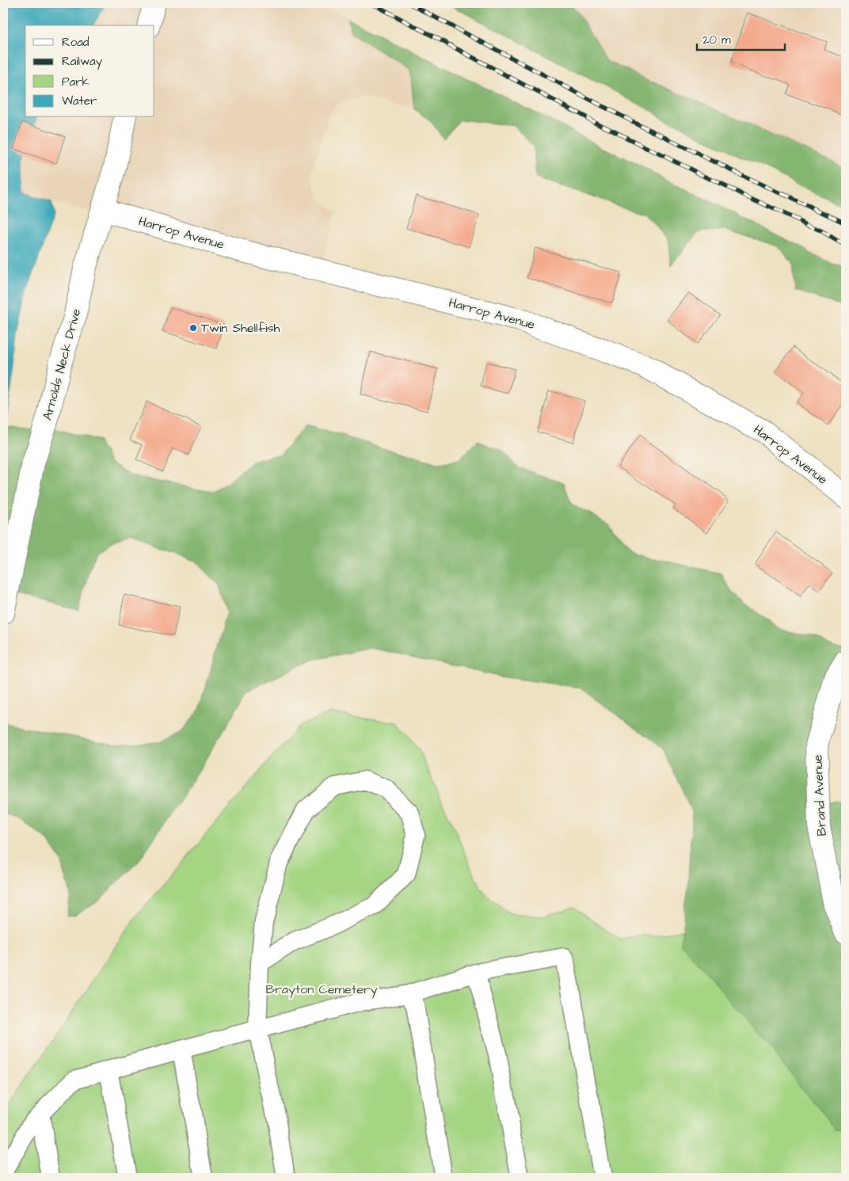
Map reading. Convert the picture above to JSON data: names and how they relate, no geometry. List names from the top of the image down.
{
  "streets": {
    "street": ["Harrop Avenue", "Arnolds Neck Drive", "Brand Avenue"]
  },
  "crossings": [
    ["Harrop Avenue", "Arnolds Neck Drive"]
  ],
  "parks": ["Brayton Cemetery"],
  "places": ["Twin Shellfish"],
  "legend": [
    "Road",
    "Railway",
    "Park",
    "Water"
  ],
  "scale_bar": "20 m"
}
